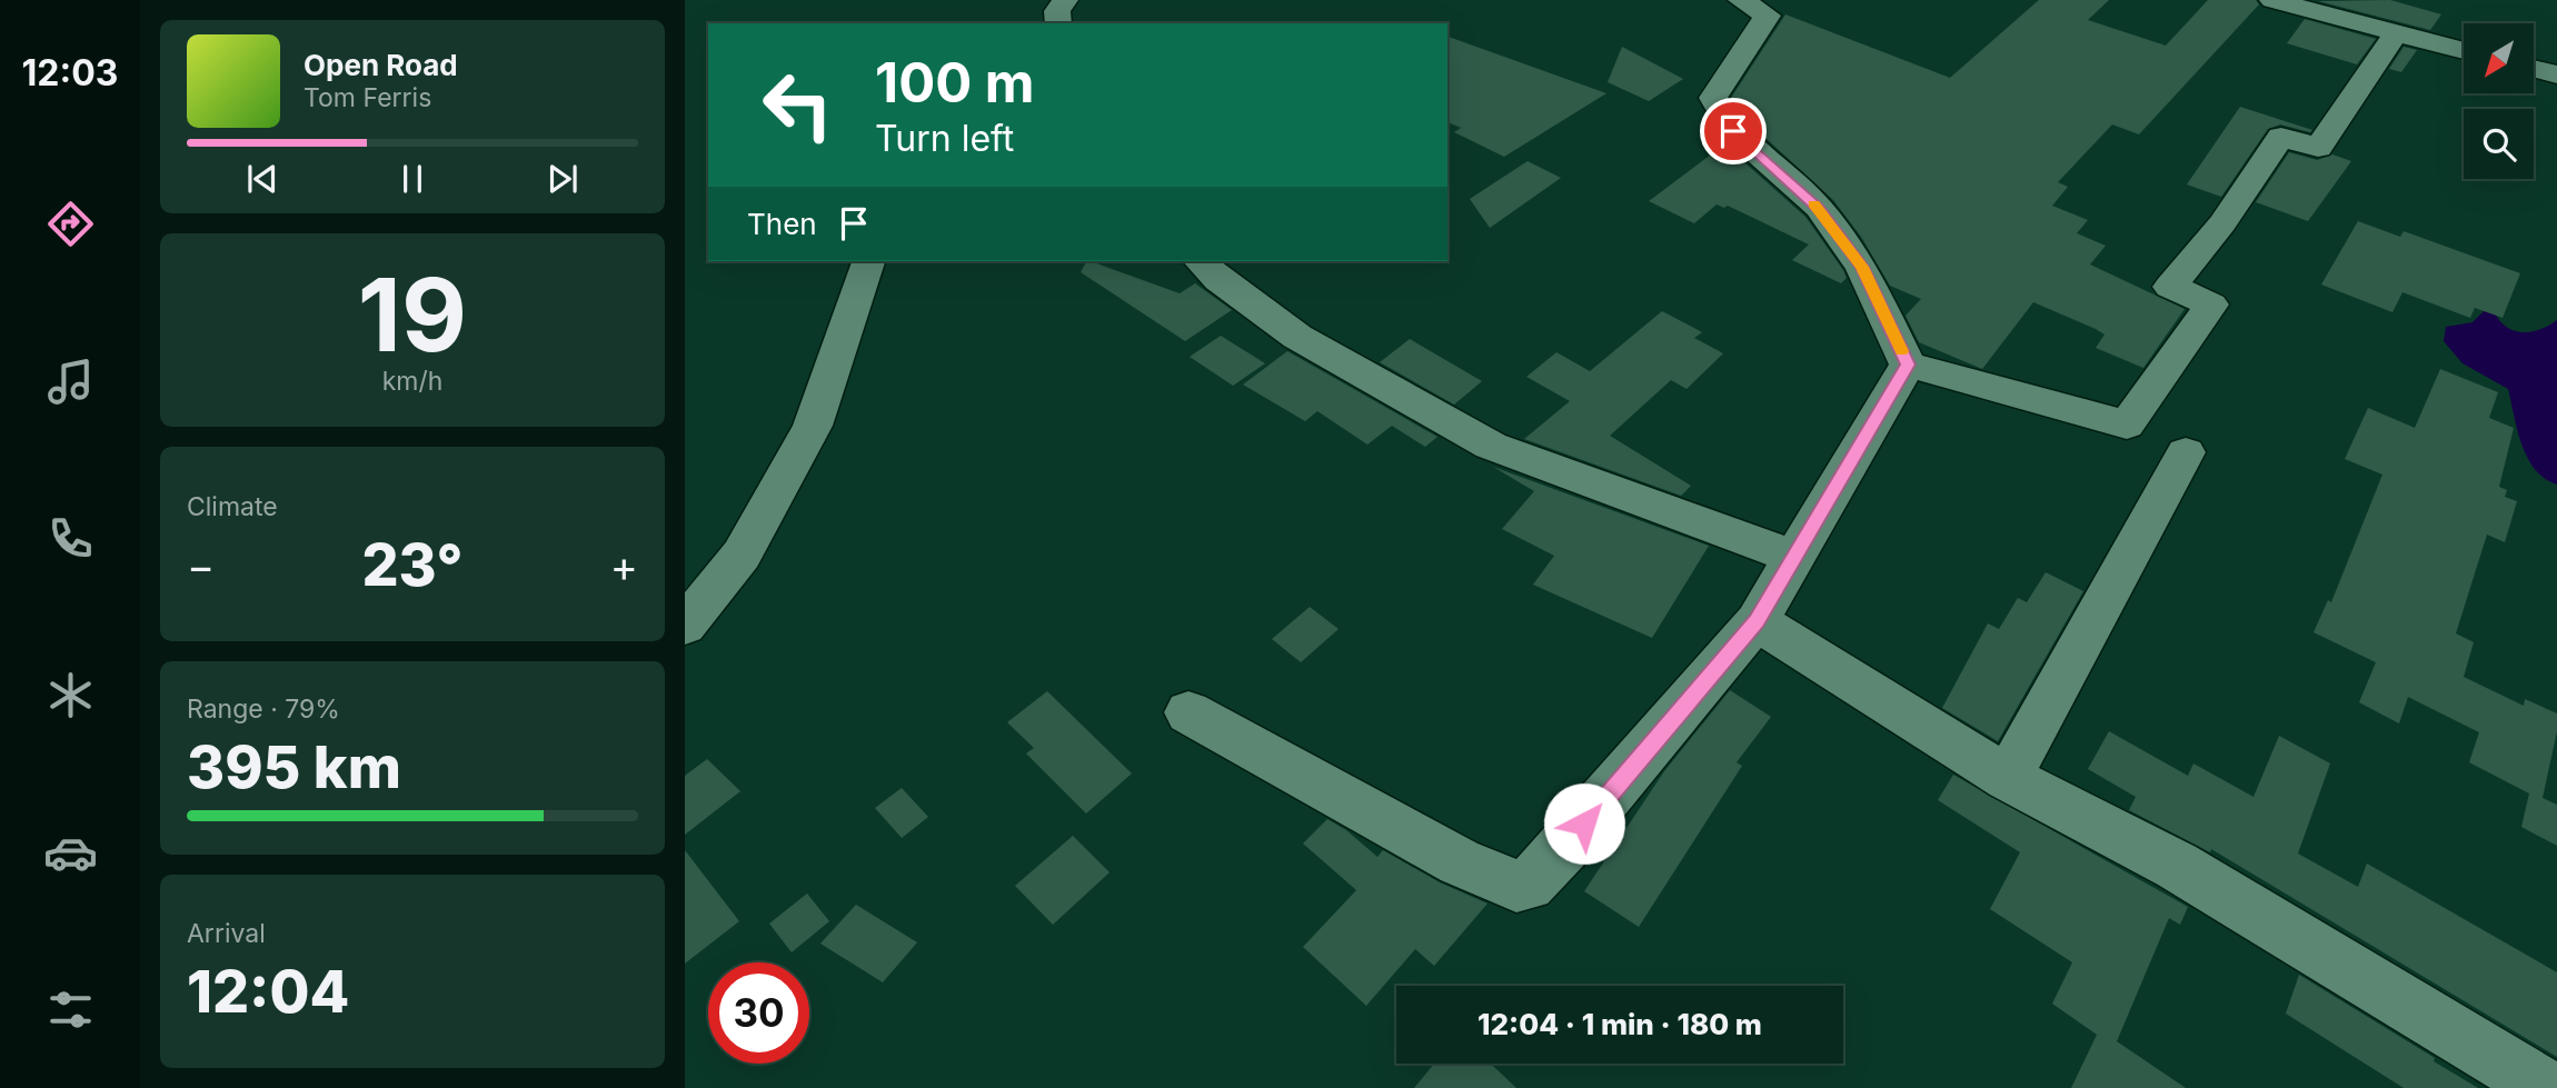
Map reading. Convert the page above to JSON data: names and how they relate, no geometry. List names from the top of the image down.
{
  "north": "bottom left",
  "page": {
    "tabs": "12:03",
    "turn": ["100 m", "Turn left"],
    "song": ["Open Road", "Tom Ferris"],
    "then": "Then",
    "tile": [
      ["19", "km/h"],
      "Climate",
      ["Range · 79%", "395 km"],
      ["Arrival", "12:04"]
    ],
    "heat": ["−", "23°", "+"],
    "limit": "30",
    "trip": "12:04 · 1 min · 180 m"
  }
}
